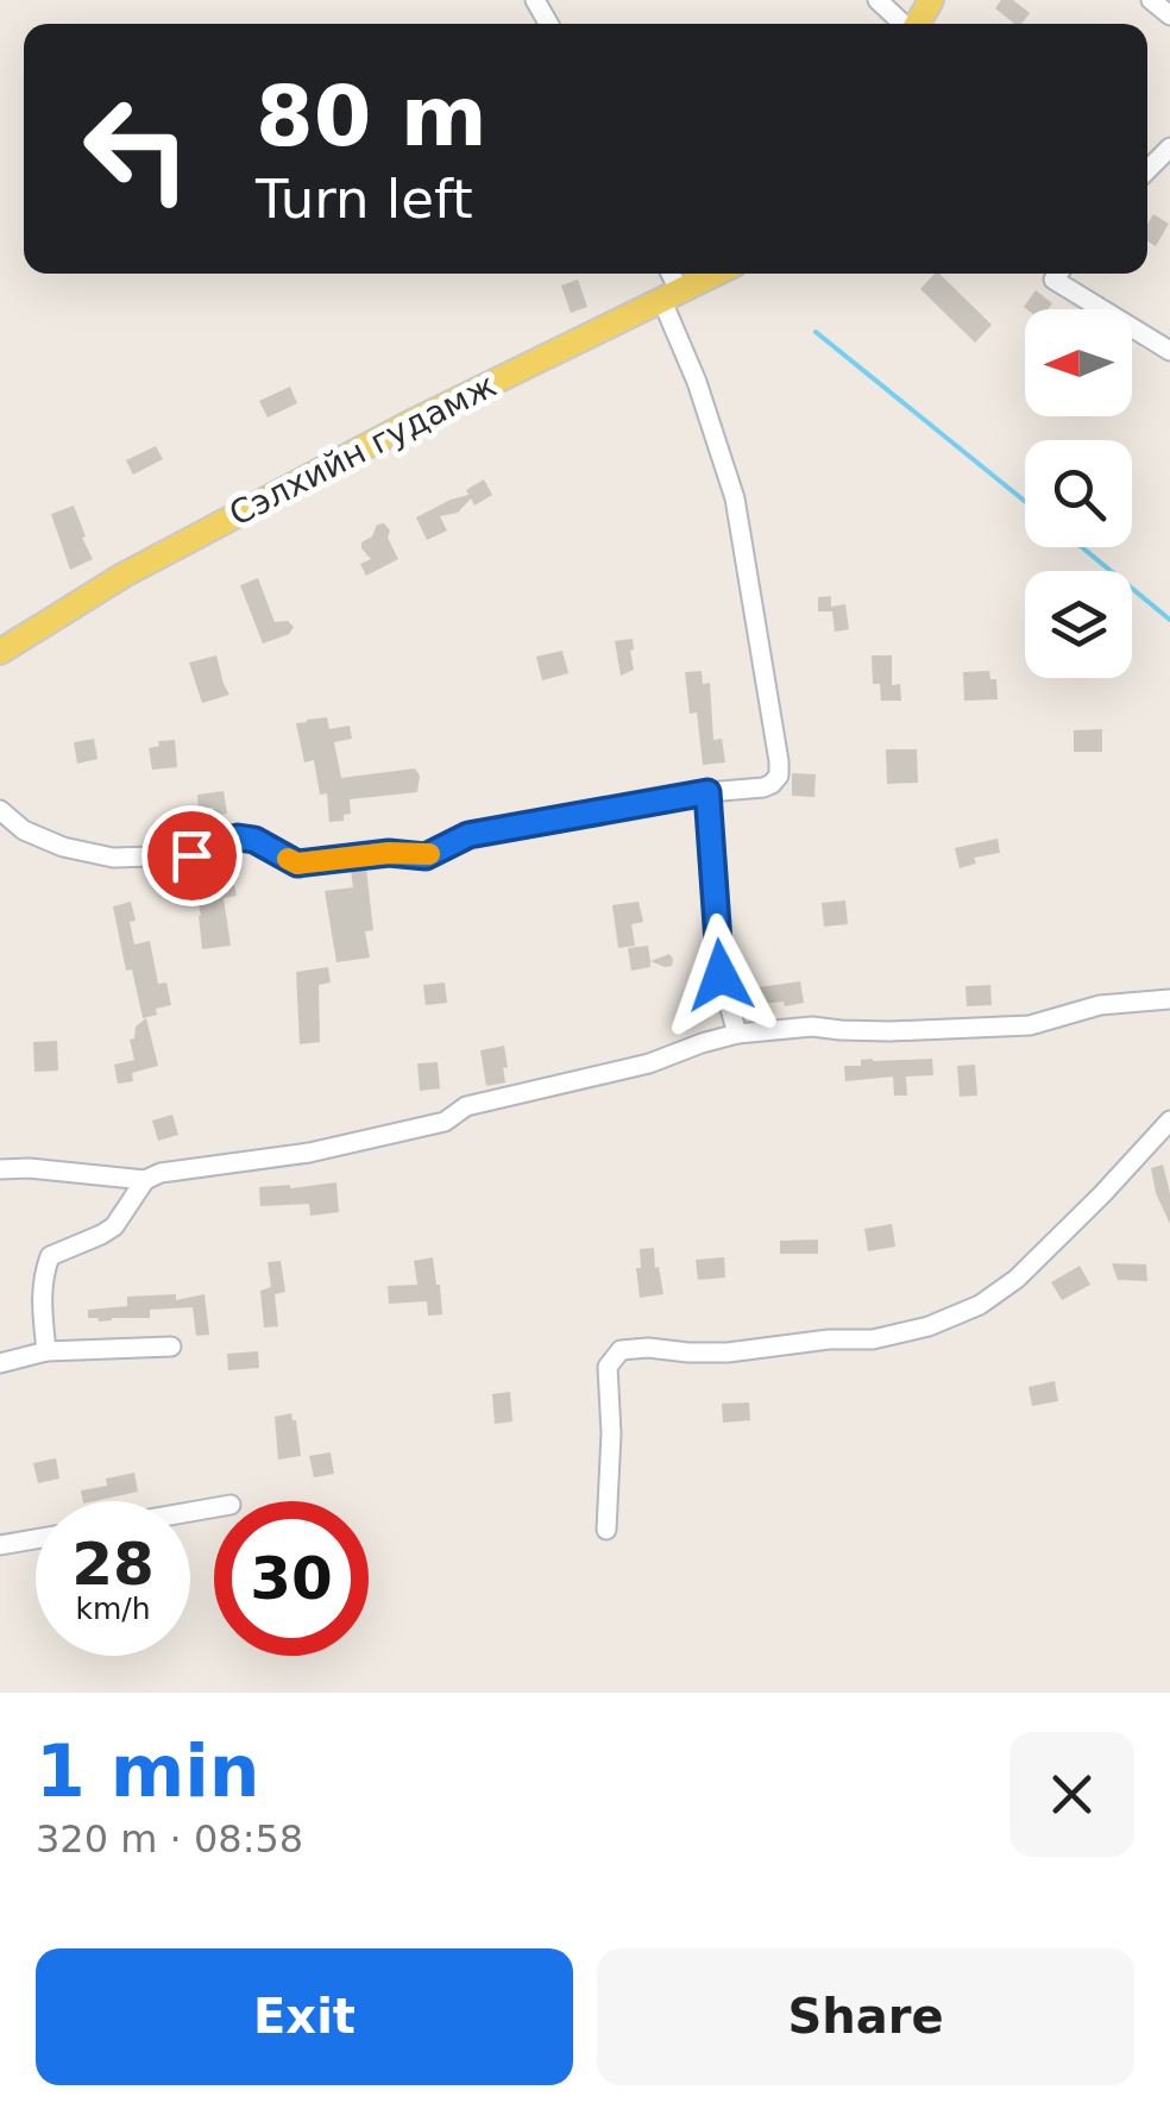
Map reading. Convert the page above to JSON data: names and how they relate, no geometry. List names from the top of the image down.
{
  "streets": {
    "main road": ["Сэлхийн гудамж"]
  },
  "north": "left",
  "page": {
    "turn": ["80 m", "Turn left"],
    "speed": "28 km/h",
    "limit": "30",
    "heading": ["1 min", "320 m · 08:58"],
    "buttons": ["Exit", "Share"]
  }
}
